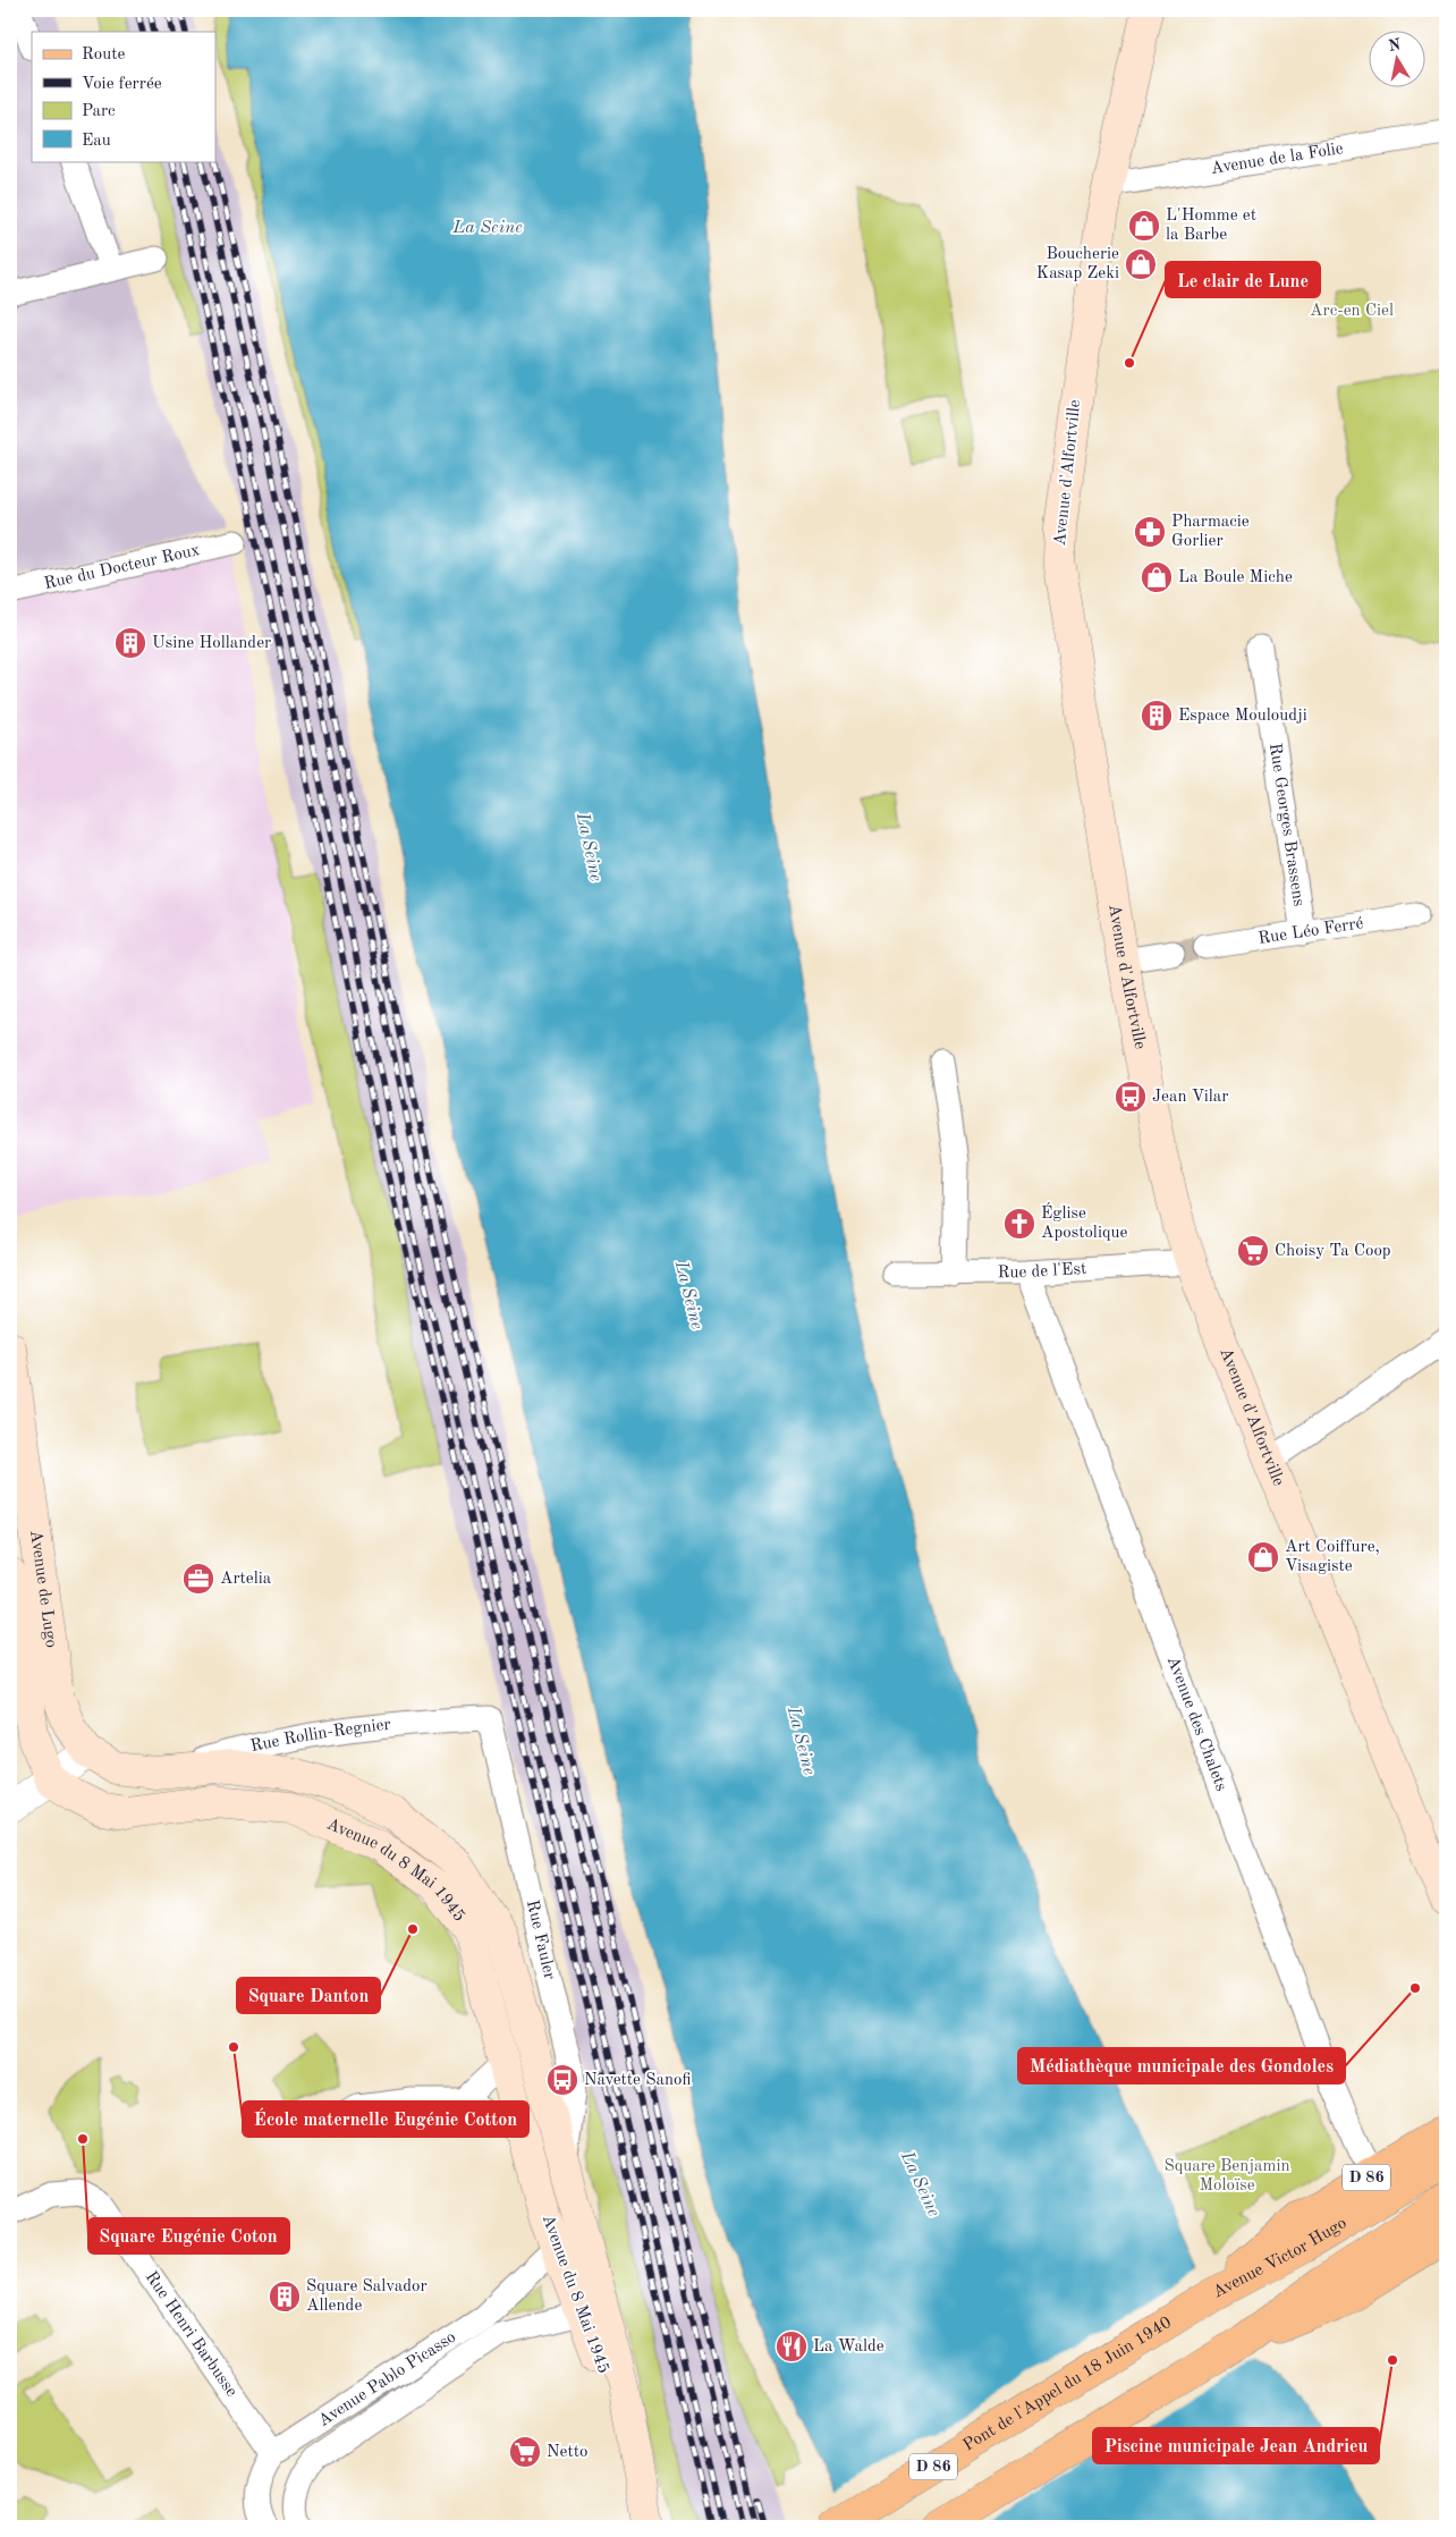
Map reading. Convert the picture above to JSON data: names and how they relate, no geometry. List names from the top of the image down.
{
  "streets": {
    "main road": [
      "Avenue d'Alfortville",
      "Avenue de Lugo",
      "Avenue du 8 Mai 1945",
      "D 86",
      "Avenue Victor Hugo",
      "Pont de l'Appel du 18 Juin 1940"
    ],
    "street": [
      "Avenue de la Folie",
      "Rue du Docteur Roux",
      "Rue Georges Brassens",
      "Rue Léo Ferré",
      "Rue de l'Est",
      "Avenue des Chalets",
      "Rue Rollin-Regnier",
      "Rue Fauler",
      "Rue Henri Barbusse",
      "Avenue Pablo Picasso"
    ]
  },
  "crossings": [
    ["Avenue de la Folie", "Avenue d'Alfortville"],
    ["Avenue d'Alfortville", "Rue de l'Est"],
    ["Rue Georges Brassens", "Rue Léo Ferré"],
    ["Rue de l'Est", "Avenue des Chalets"],
    ["Avenue de Lugo", "Rue Rollin-Regnier"],
    ["Avenue de Lugo", "Avenue du 8 Mai 1945"],
    ["Avenue des Chalets", "Avenue Victor Hugo"],
    ["Rue Rollin-Regnier", "Avenue du 8 Mai 1945"],
    ["Rue Rollin-Regnier", "Rue Fauler"],
    ["Avenue du 8 Mai 1945", "Rue Fauler"],
    ["Avenue du 8 Mai 1945", "Avenue Pablo Picasso"],
    ["Avenue Victor Hugo", "Pont de l'Appel du 18 Juin 1940"],
    ["Rue Henri Barbusse", "Avenue Pablo Picasso"]
  ],
  "water": ["La Seine"],
  "parks": ["Arc-en Ciel", "Square Benjamin Moloïse"],
  "places": {
    "shop": [
      "L'Homme et la Barbe",
      "Boucherie Kasap Zeki",
      "La Boule Miche",
      "Art Coiffure, Visagiste"
    ],
    "other": [
      "Le clair de Lune",
      "Square Danton",
      "Médiathèque municipale des Gondoles",
      "École maternelle Eugénie Cotton",
      "Square Eugénie Coton",
      "Piscine municipale Jean Andrieu"
    ],
    "pharmacy": ["Pharmacie Gorlier"],
    "building": ["Usine Hollander", "Espace Mouloudji", "Square Salvador Allende"],
    "bus stop": ["Jean Vilar", "Navette Sanofi"],
    "church": ["Église Apostolique"],
    "supermarket": ["Choisy Ta Coop", "Netto"],
    "office": ["Artelia"],
    "restaurant": ["La Walde"]
  },
  "legend": [
    "Route",
    "Voie ferrée",
    "Parc",
    "Eau"
  ],
  "north": "top"
}
